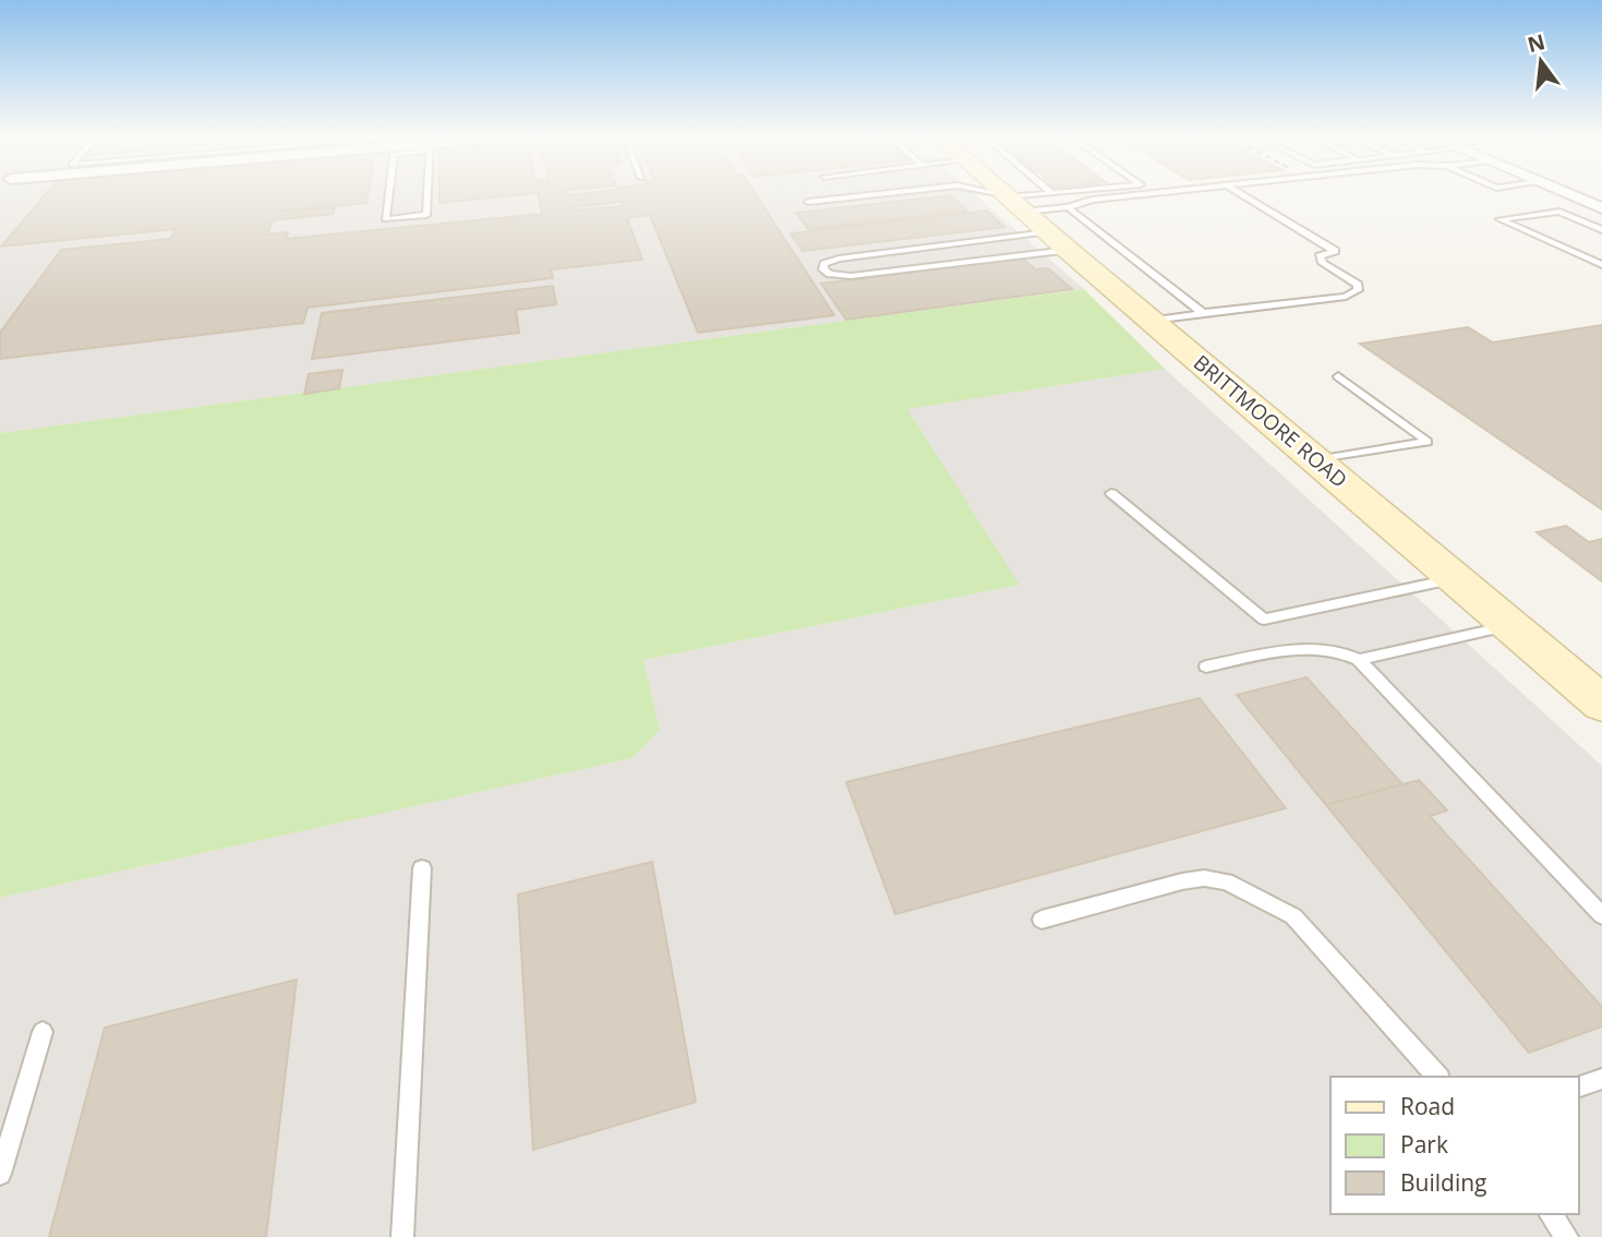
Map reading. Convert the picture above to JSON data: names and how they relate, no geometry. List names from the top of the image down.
{
  "streets": {
    "main road": ["BRITTMOORE ROAD"]
  },
  "legend": ["Road", "Park", "Building"],
  "north": "top"
}
